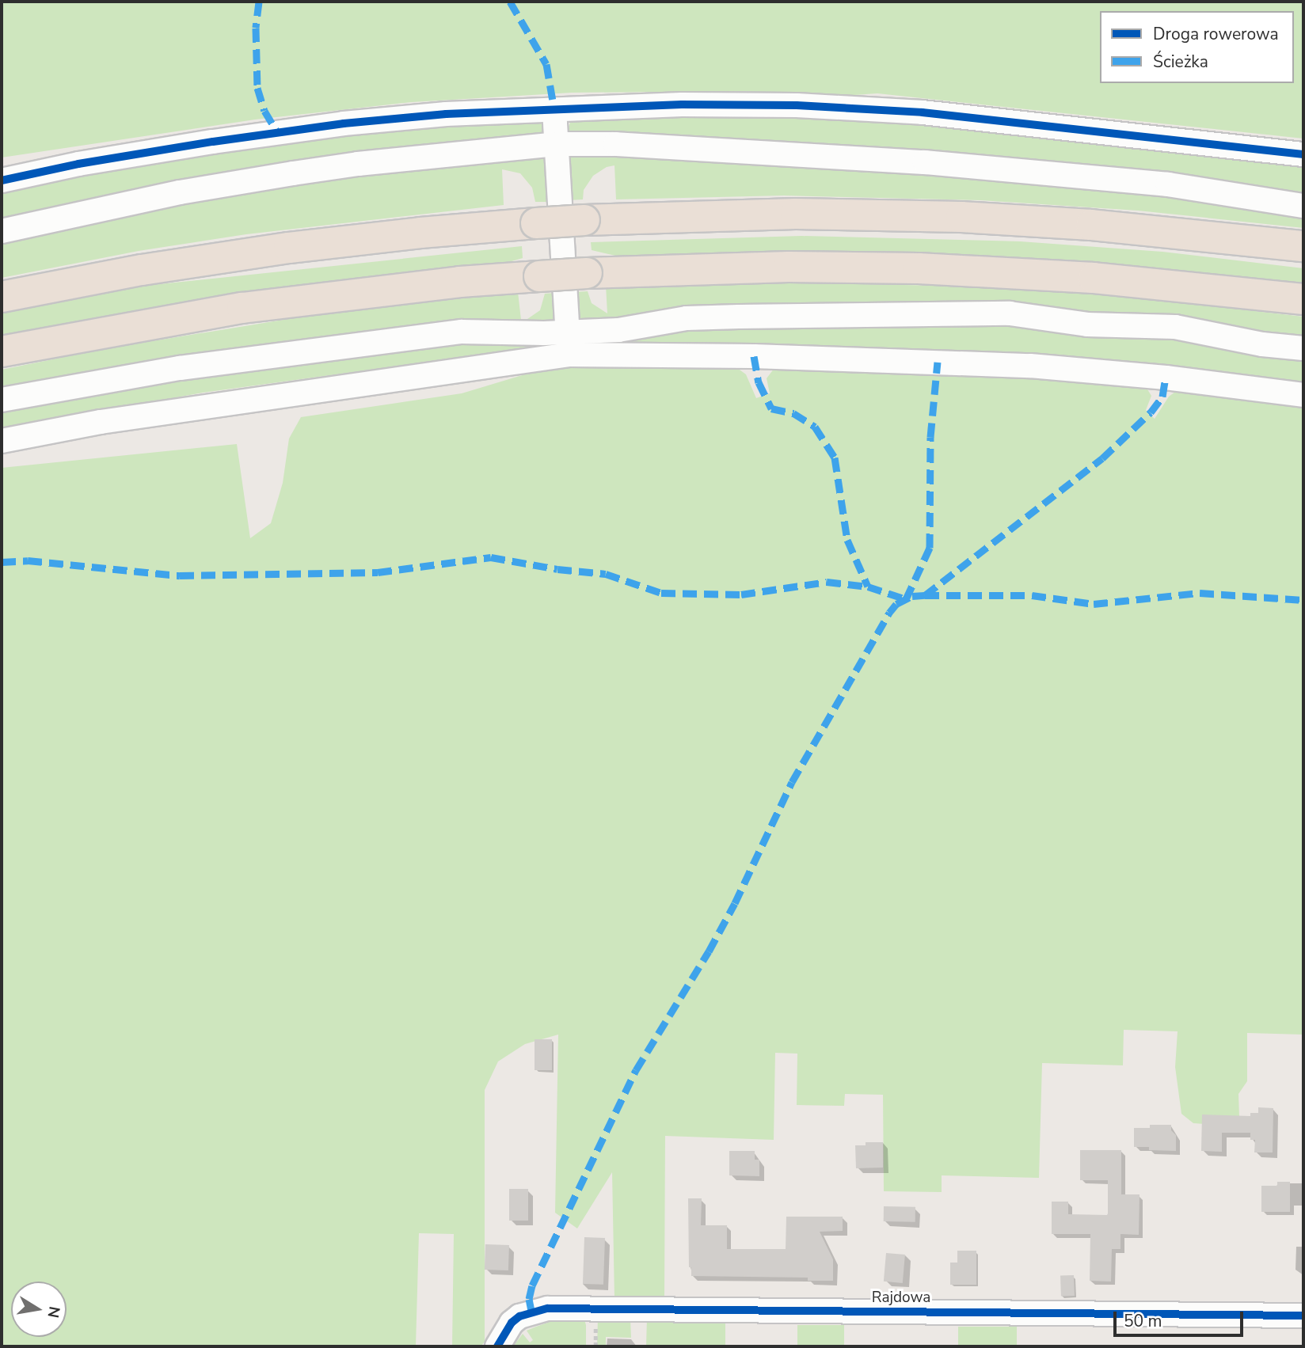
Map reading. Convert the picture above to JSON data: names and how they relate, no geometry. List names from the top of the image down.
{
  "streets": {
    "street": ["Rajdowa"]
  },
  "legend": ["Droga rowerowa", "Ścieżka"],
  "scale_bar": "50 m",
  "north": "right"
}
